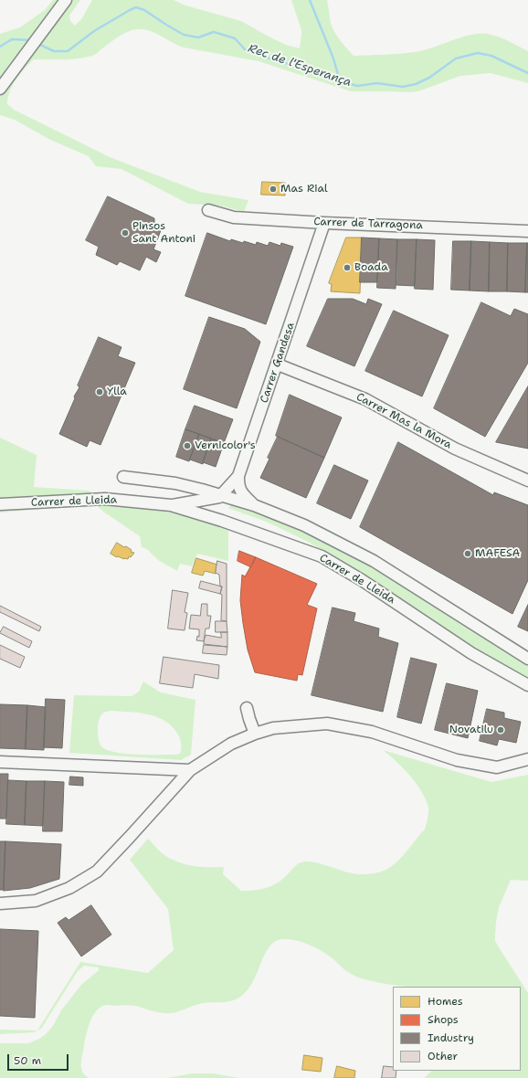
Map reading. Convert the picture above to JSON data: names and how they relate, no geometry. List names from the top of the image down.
{
  "streets": {
    "street": [
      "Carrer de Tarragona",
      "Carrer Gandesa",
      "Carrer Mas la Mora",
      "Carrer de Lleida"
    ]
  },
  "crossings": [
    ["Carrer de Tarragona", "Carrer Gandesa"],
    ["Carrer Gandesa", "Carrer Mas la Mora"],
    ["Carrer Gandesa", "Carrer de Lleida"]
  ],
  "water": ["Rec de l'Esperança"],
  "places": [
    "Mas Rial",
    "Pinsos Sant Antoni",
    "Boada",
    "Ylla",
    "Vernicolor's",
    "MAFESA",
    "Novatilu"
  ],
  "legend": [
    "Homes",
    "Shops",
    "Industry",
    "Other"
  ],
  "scale_bar": "50 m"
}
